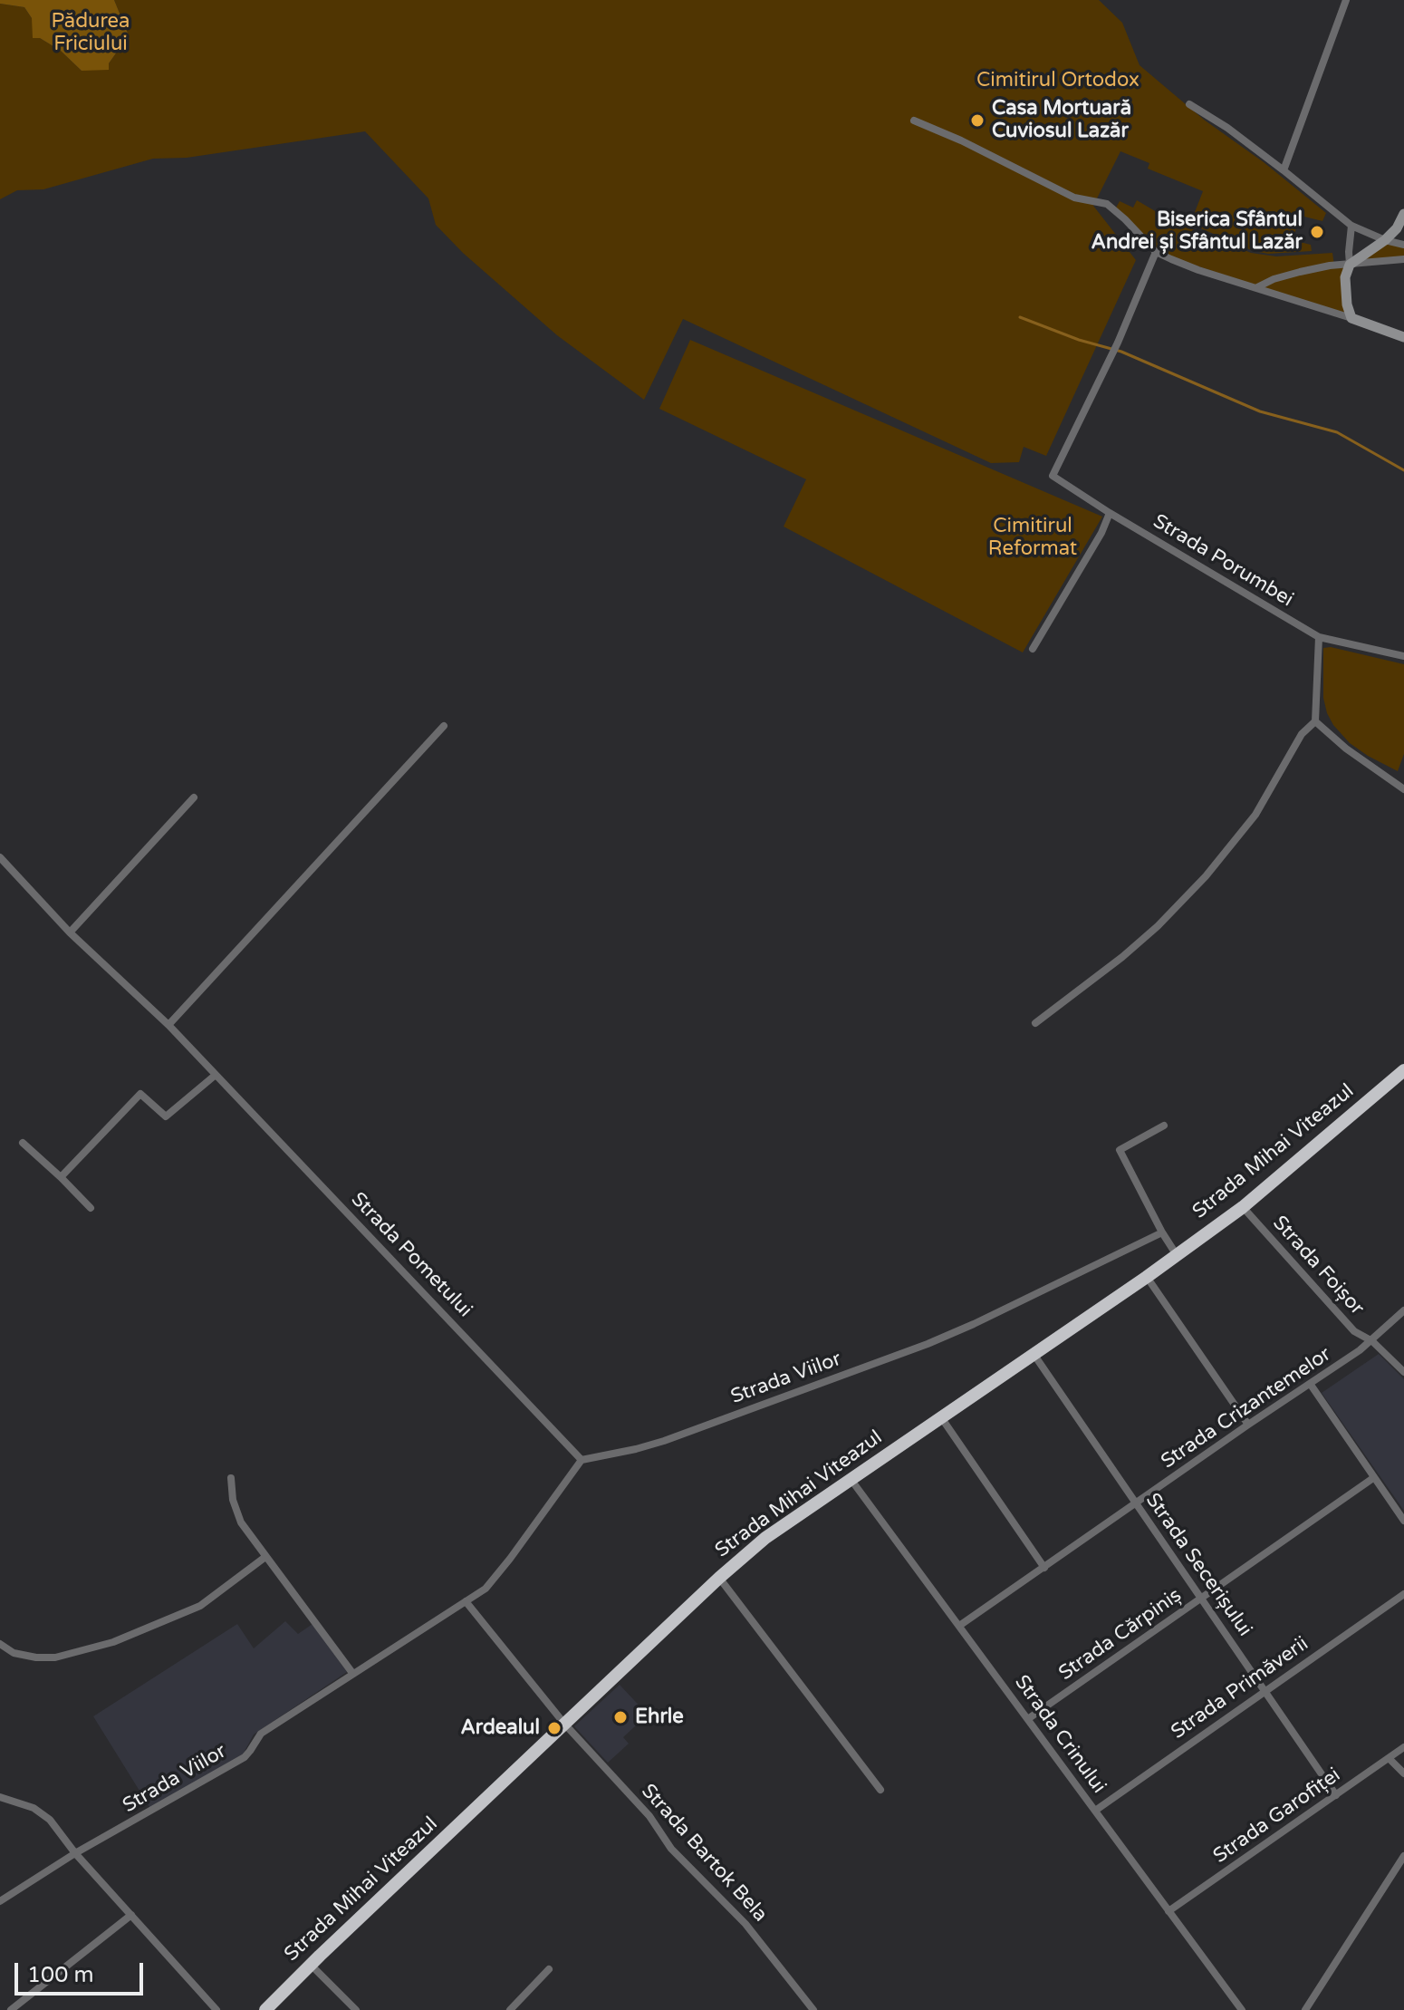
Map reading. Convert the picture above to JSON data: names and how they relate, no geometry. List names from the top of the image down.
{
  "streets": {
    "highway": ["Strada Mihai Viteazul"],
    "street": [
      "Strada Porumbei",
      "Strada Pometului",
      "Strada Foișor",
      "Strada Viilor",
      "Strada Crizantemelor",
      "Strada Secerișului",
      "Strada Cărpiniș",
      "Strada Primăverii",
      "Strada Crinului",
      "Strada Garofiței",
      "Strada Bartok Bela"
    ]
  },
  "crossings": [
    ["Strada Mihai Viteazul", "Strada Foișor"],
    ["Strada Mihai Viteazul", "Strada Secerișului"],
    ["Strada Mihai Viteazul", "Strada Crinului"],
    ["Strada Mihai Viteazul", "Strada Bartok Bela"],
    ["Strada Pometului", "Strada Viilor"],
    ["Strada Foișor", "Strada Crizantemelor"],
    ["Strada Crizantemelor", "Strada Secerișului"],
    ["Strada Crizantemelor", "Strada Crinului"],
    ["Strada Secerișului", "Strada Cărpiniș"],
    ["Strada Secerișului", "Strada Primăverii"],
    ["Strada Secerișului", "Strada Garofiței"],
    ["Strada Cărpiniș", "Strada Crinului"],
    ["Strada Primăverii", "Strada Crinului"],
    ["Strada Crinului", "Strada Garofiței"]
  ],
  "parks": ["Pădurea Friciului", "Cimitirul Ortodox", "Cimitirul Reformat"],
  "places": [
    "Casa Mortuară Cuviosul Lazăr",
    "Biserica Sfântul Andrei și Sfântul Lazăr",
    "Ehrle",
    "Ardealul"
  ],
  "scale_bar": "100 m"
}
